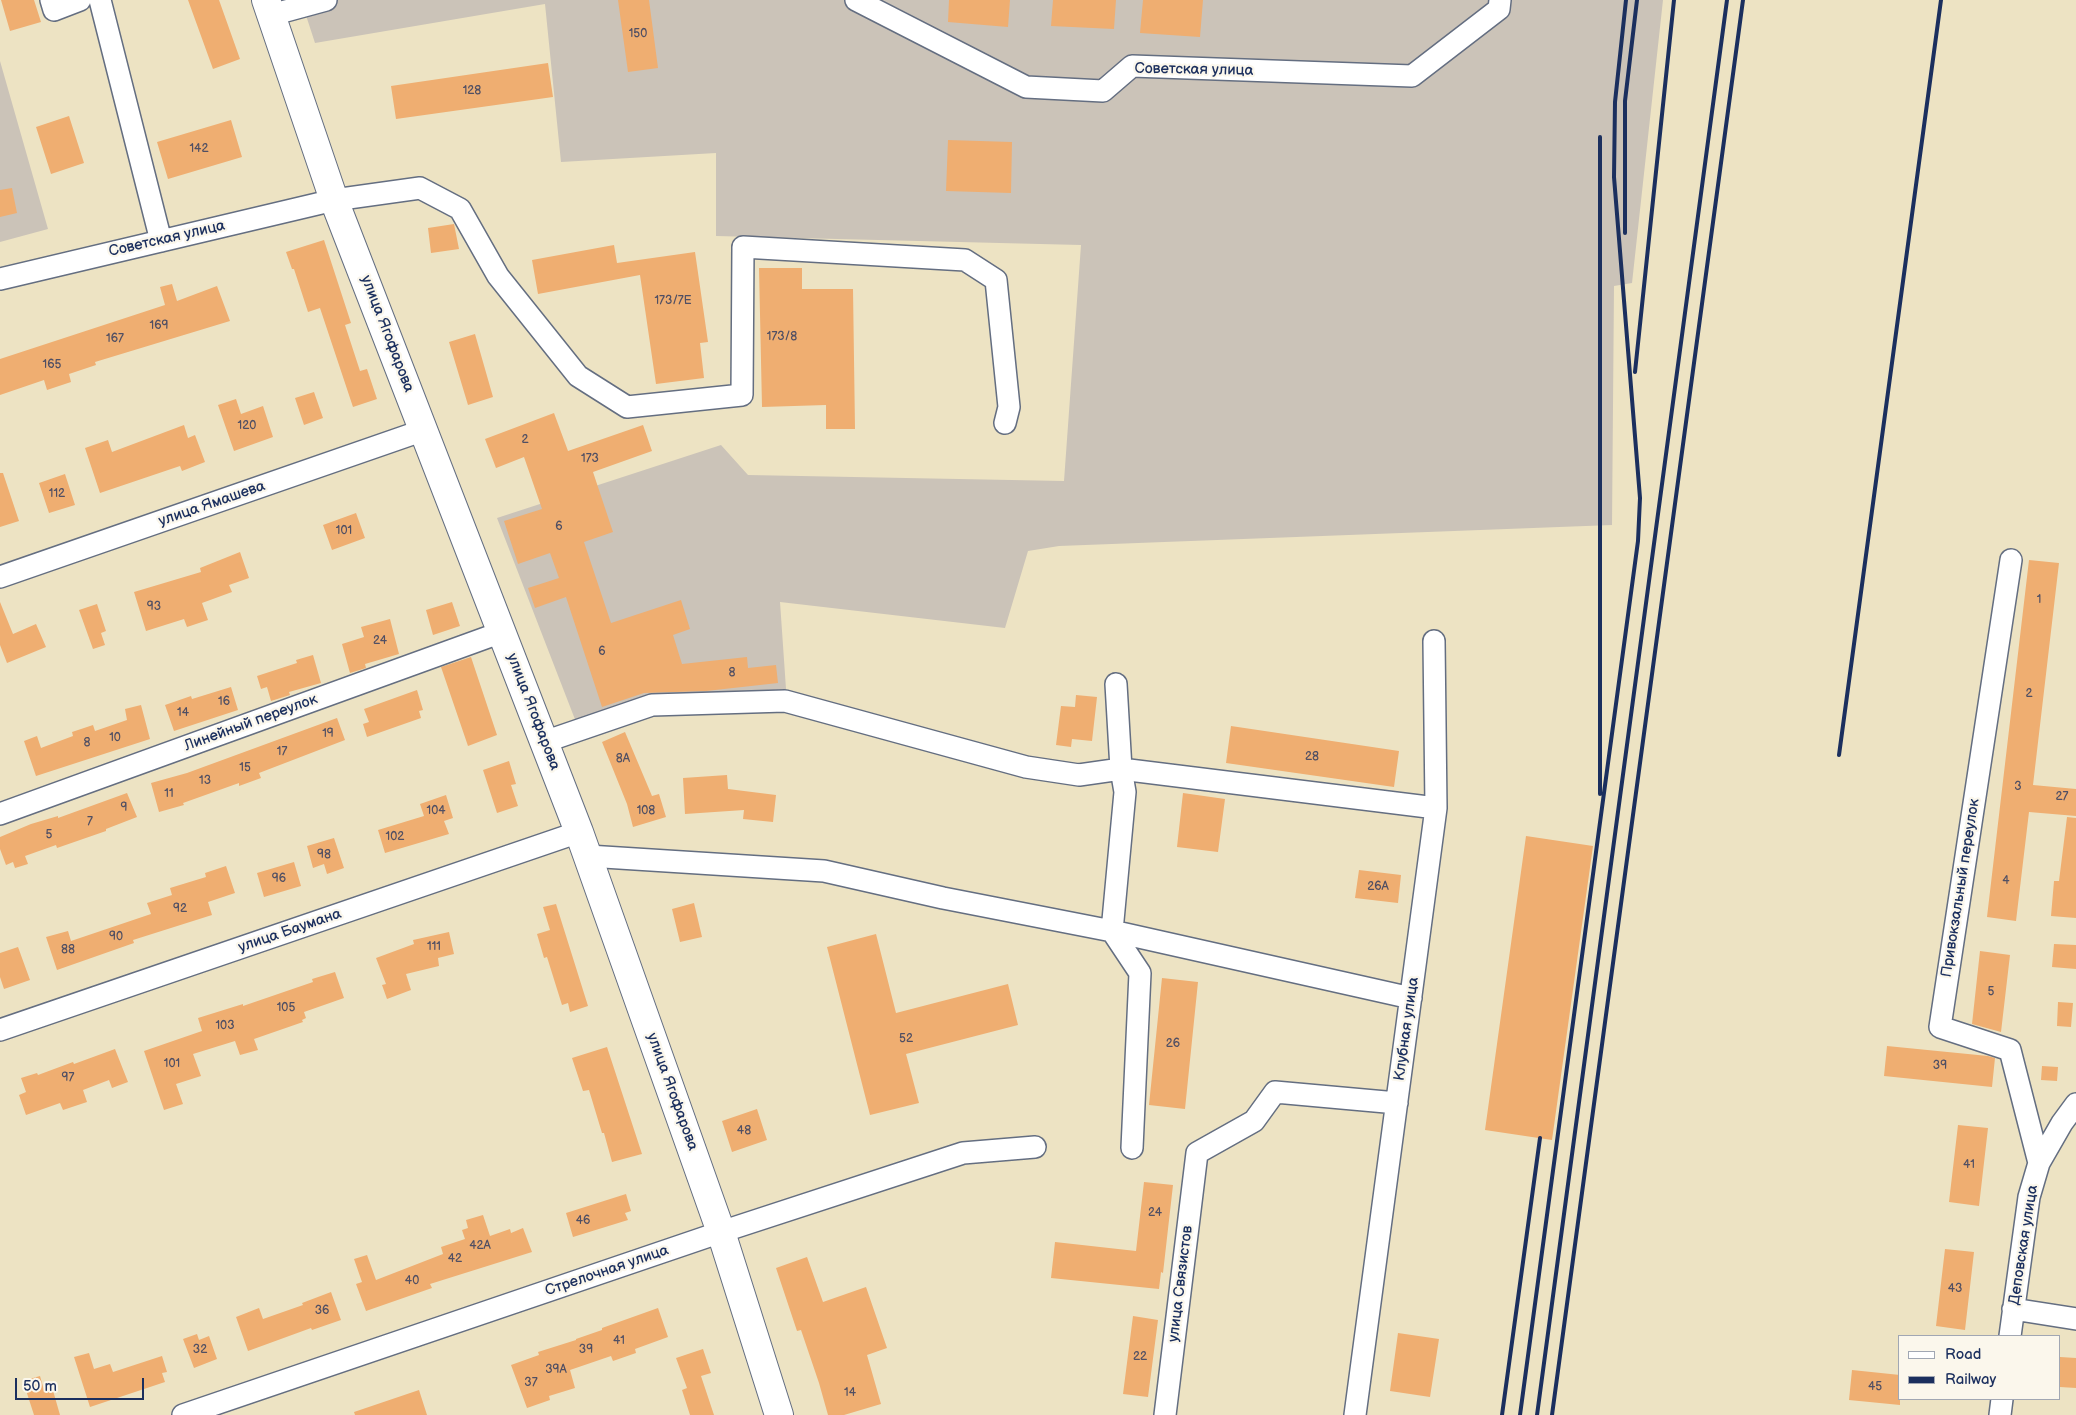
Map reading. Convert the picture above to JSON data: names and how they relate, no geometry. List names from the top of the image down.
{
  "streets": {
    "main road": ["улица Ягофарова"],
    "street": [
      "Советская улица",
      "улица Ямашева",
      "Линейный переулок",
      "Привокзальный переулок",
      "улица Баумана",
      "Клубная улица",
      "Деповская улица",
      "Стрелочная улица",
      "улица Связистов"
    ]
  },
  "crossings": [
    ["Советская улица", "улица Ягофарова"],
    ["улица Ягофарова", "улица Ямашева"],
    ["улица Ягофарова", "Линейный переулок"],
    ["улица Ягофарова", "улица Баумана"],
    ["улица Ягофарова", "Стрелочная улица"],
    ["Привокзальный переулок", "Деповская улица"],
    ["Клубная улица", "улица Связистов"]
  ],
  "house_numbers": [
    "150",
    "128",
    "142",
    "173/7Е",
    "169",
    "173/8",
    "167",
    "165",
    "120",
    "2",
    "173",
    "112",
    "6",
    "101",
    "1",
    "93",
    "24",
    "6",
    "8",
    "2",
    "16",
    "14",
    "19",
    "10",
    "8",
    "17",
    "28",
    "8А",
    "15",
    "13",
    "3",
    "11",
    "27",
    "9",
    "104",
    "108",
    "7",
    "5",
    "102",
    "98",
    "96",
    "4",
    "26А",
    "92",
    "90",
    "111",
    "88",
    "5",
    "105",
    "103",
    "52",
    "26",
    "101",
    "39",
    "97",
    "48",
    "41",
    "24",
    "46",
    "42А",
    "42",
    "40",
    "43",
    "36",
    "41",
    "32",
    "39",
    "22",
    "39А",
    "37",
    "45",
    "14"
  ],
  "legend": ["Road", "Railway"],
  "scale_bar": "50 m"
}
